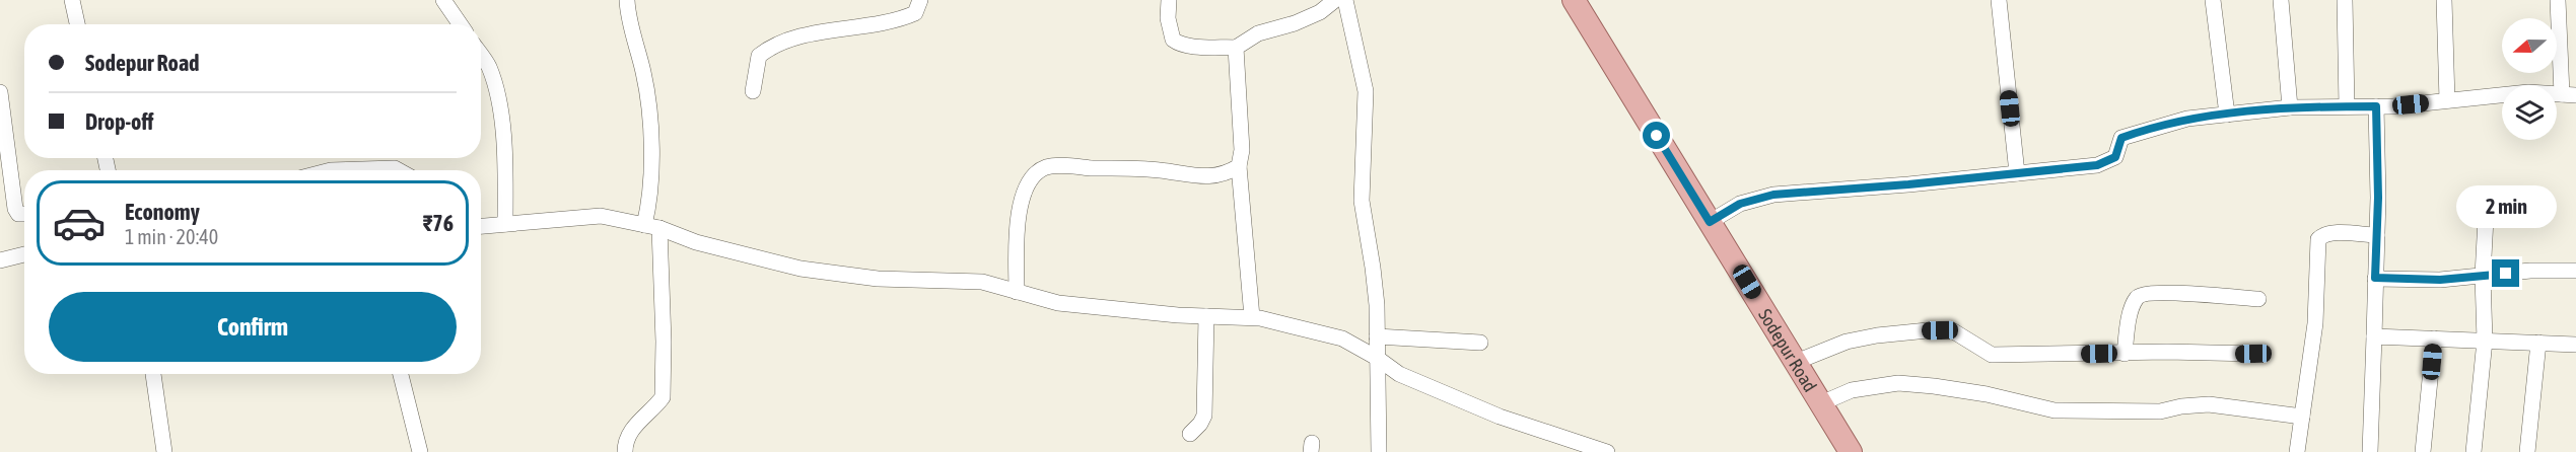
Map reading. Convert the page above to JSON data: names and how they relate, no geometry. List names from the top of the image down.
{
  "streets": {
    "main road": ["Sodepur Road"]
  },
  "north": "left",
  "page": {
    "banner": ["Sodepur Road", "Drop-off"],
    "list": [
      {
        "name": "Economy",
        "note": "1 min · 20:40",
        "value": "₹76"
      }
    ],
    "bubble": "2 min",
    "buttons": "Confirm"
  }
}
